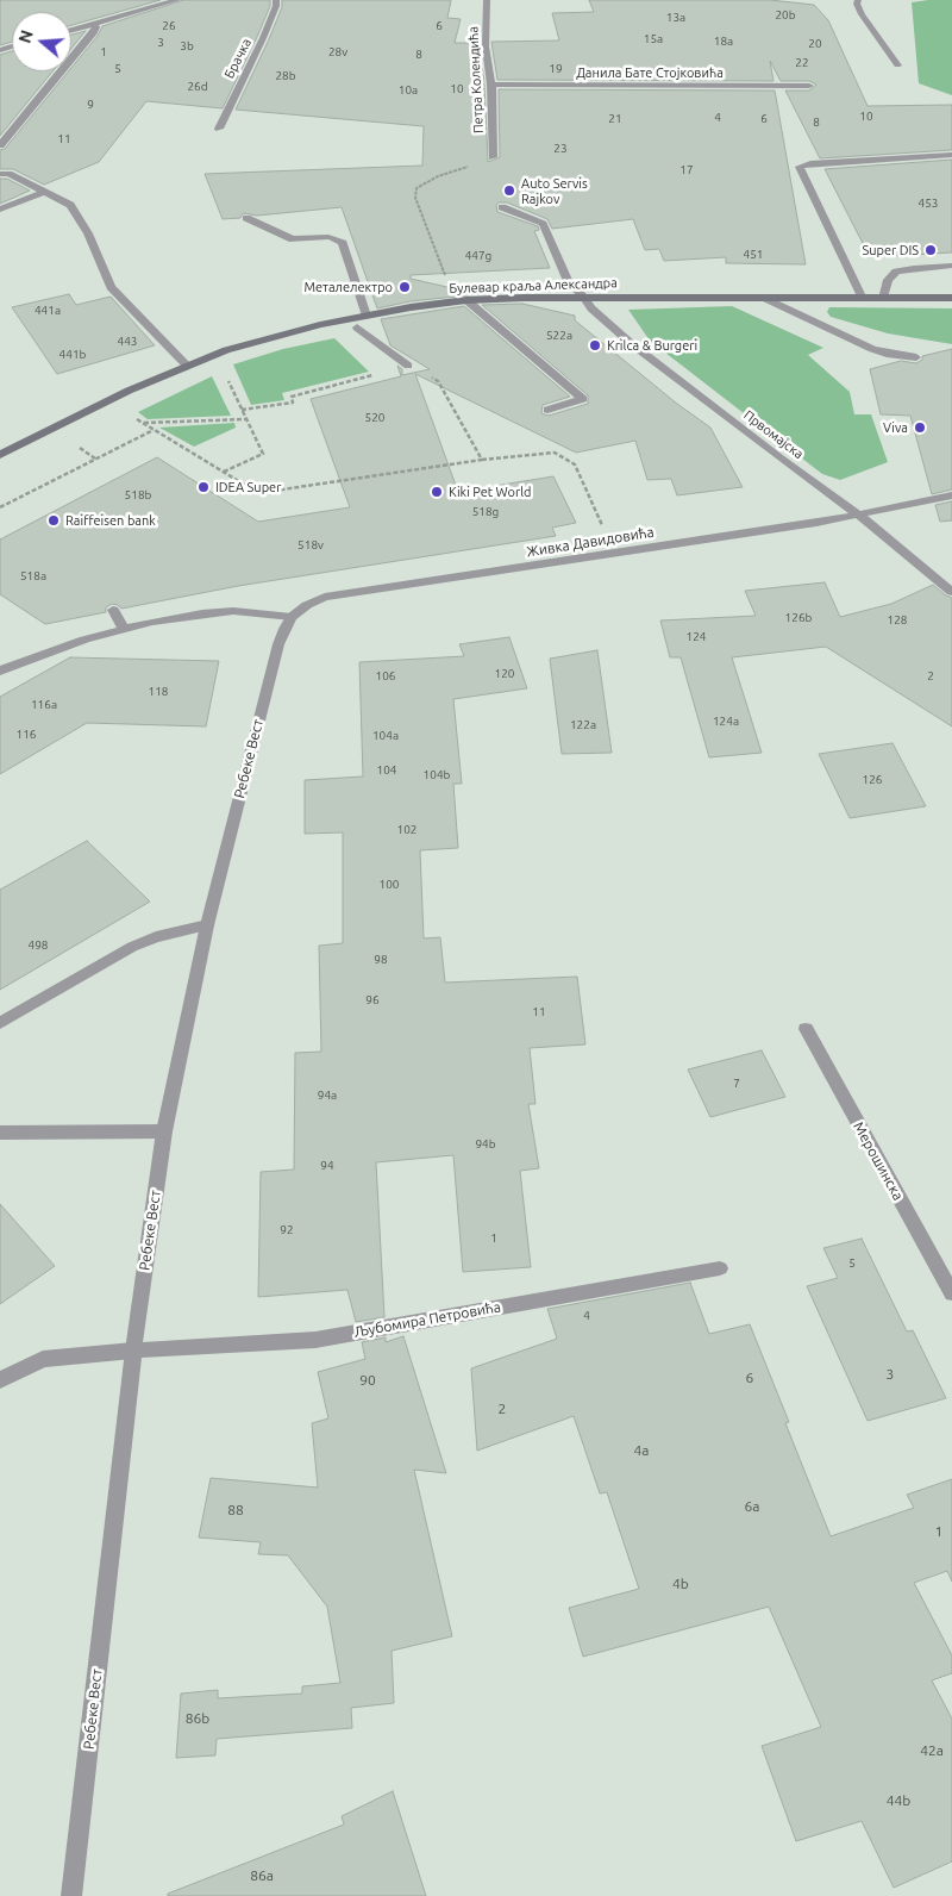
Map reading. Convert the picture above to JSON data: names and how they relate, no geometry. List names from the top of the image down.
{
  "streets": {
    "main road": ["Булевар краља Александра"],
    "street": [
      "Брачка",
      "Данила Бате Стојковића",
      "Петра Колендића",
      "Првомајска",
      "Живка Давидовића",
      "Ребеке Вест",
      "Мерошинска",
      "Љубомира Петровића"
    ]
  },
  "crossings": [
    ["Данила Бате Стојковића", "Петра Колендића"],
    ["Булевар краља Александра", "Првомајска"],
    ["Првомајска", "Живка Давидовића"],
    ["Живка Давидовића", "Ребеке Вест"],
    ["Ребеке Вест", "Љубомира Петровића"]
  ],
  "places": [
    "Auto Servis Rajkov",
    "Super DIS",
    "Металелектро",
    "Krilca & Burgeri",
    "Viva",
    "IDEA Super",
    "Kiki Pet World",
    "Raiffeisen bank"
  ],
  "house_numbers": [
    "20b",
    "13a",
    "26",
    "6",
    "15a",
    "18a",
    "3",
    "20",
    "3b",
    "1",
    "28v",
    "8",
    "22",
    "5",
    "19",
    "28b",
    "26d",
    "10",
    "10a",
    "9",
    "10",
    "4",
    "21",
    "6",
    "8",
    "11",
    "23",
    "17",
    "453",
    "451",
    "447g",
    "441a",
    "522a",
    "443",
    "441b",
    "520",
    "518b",
    "518g",
    "518v",
    "518a",
    "126b",
    "128",
    "124",
    "120",
    "106",
    "2",
    "118",
    "116a",
    "124a",
    "122a",
    "116",
    "104a",
    "104",
    "104b",
    "126",
    "102",
    "100",
    "498",
    "98",
    "96",
    "11",
    "7",
    "94a",
    "94b",
    "94",
    "92",
    "1",
    "5",
    "4",
    "3",
    "6",
    "90",
    "2",
    "4a",
    "6a",
    "88",
    "1",
    "4b",
    "86b",
    "42a",
    "44b",
    "86a"
  ],
  "north": "left"
}
